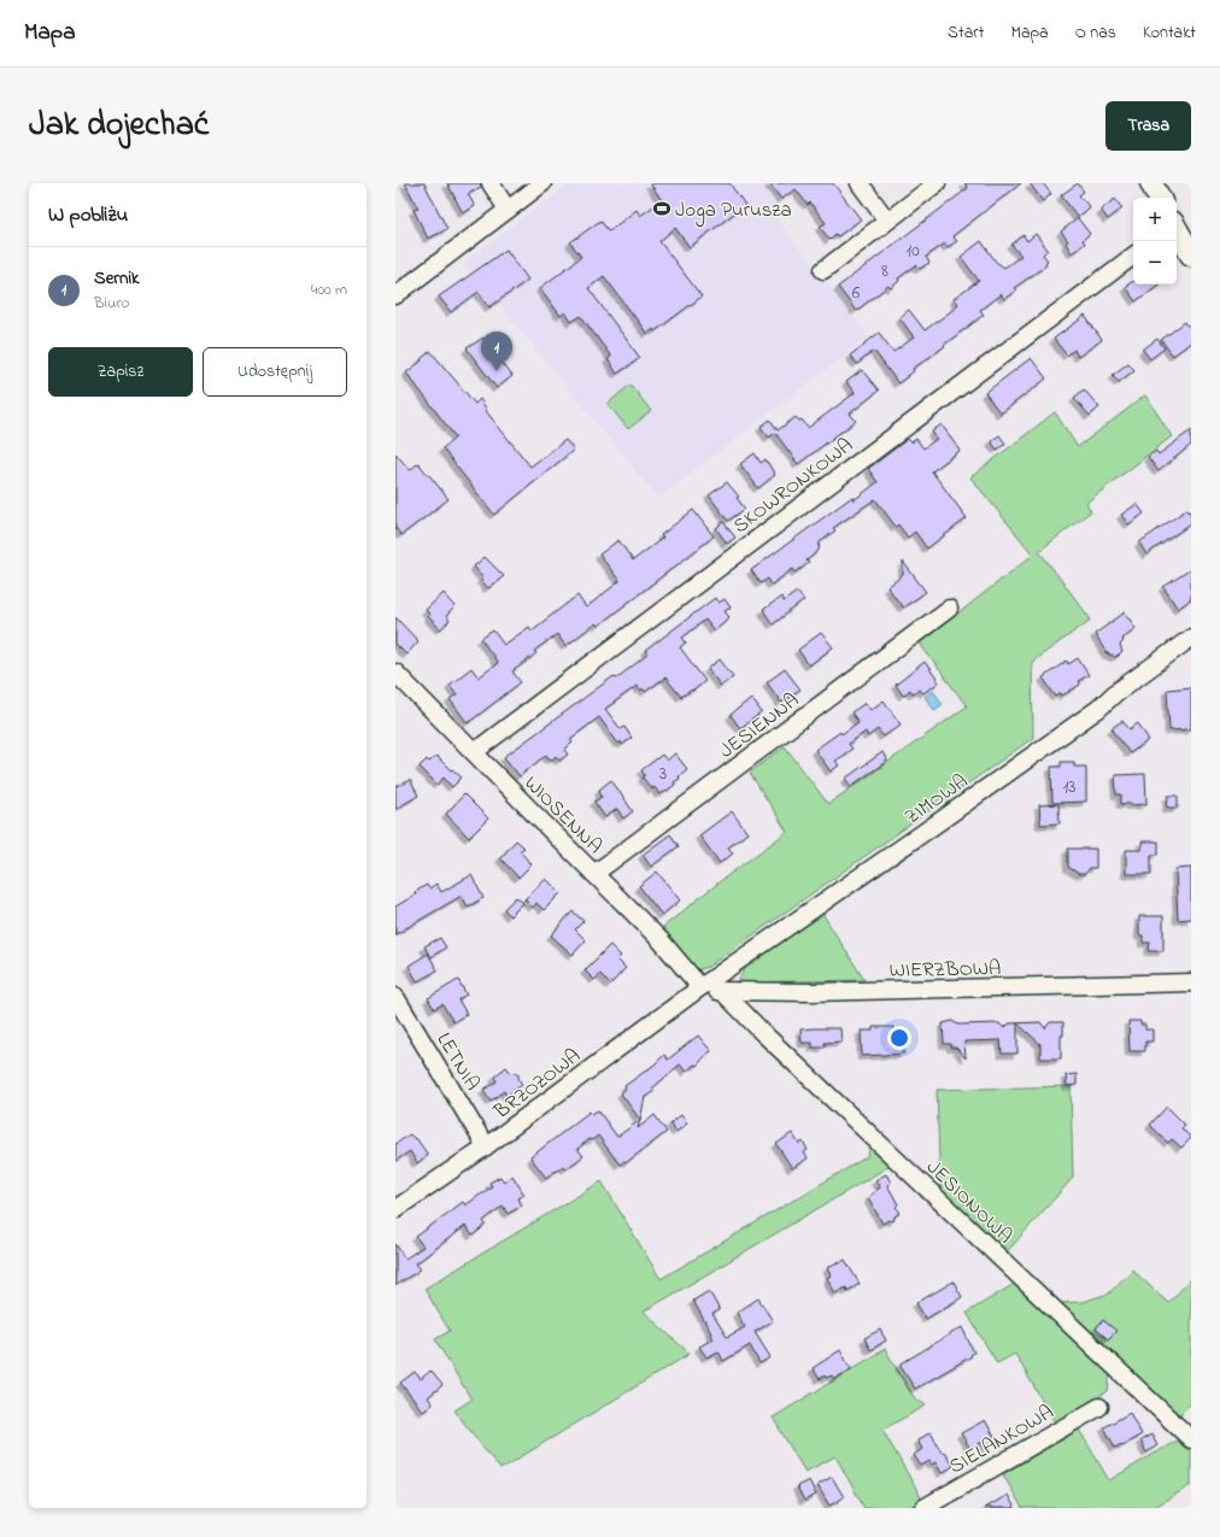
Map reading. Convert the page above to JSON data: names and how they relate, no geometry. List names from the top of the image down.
{
  "streets": {
    "street": [
      "SKOWRONKOWA",
      "JESIENNA",
      "ZIMOWA",
      "WIOSENNA",
      "WIERZBOWA",
      "LETNIA",
      "BRZOZOWA",
      "JESIONOWA",
      "SIELANKOWA"
    ]
  },
  "crossings": [
    ["SKOWRONKOWA", "WIOSENNA"],
    ["JESIENNA", "WIOSENNA"],
    ["ZIMOWA", "WIOSENNA"],
    ["ZIMOWA", "WIERZBOWA"],
    ["ZIMOWA", "BRZOZOWA"],
    ["WIOSENNA", "WIERZBOWA"],
    ["WIOSENNA", "BRZOZOWA"],
    ["WIERZBOWA", "BRZOZOWA"],
    ["WIERZBOWA", "JESIONOWA"],
    ["LETNIA", "BRZOZOWA"]
  ],
  "places": {
    "sports": ["Joga Purusza"]
  },
  "house_numbers": [
    "10",
    "8",
    "6",
    "3",
    "13"
  ],
  "page": {
    "header": "Mapa",
    "nav": [
      "Start",
      "Mapa",
      "O nas",
      "Kontakt"
    ],
    "title": "Jak dojechać",
    "buttons": [
      "Trasa",
      ["Zapisz", "Udostępnij"]
    ],
    "heading": "W pobliżu",
    "map_buttons": ["+", "−"],
    "list": [
      {
        "mark": "1",
        "name": "Sernik",
        "note": "Biuro",
        "value": "400 m"
      }
    ],
    "pins": "1"
  }
}
